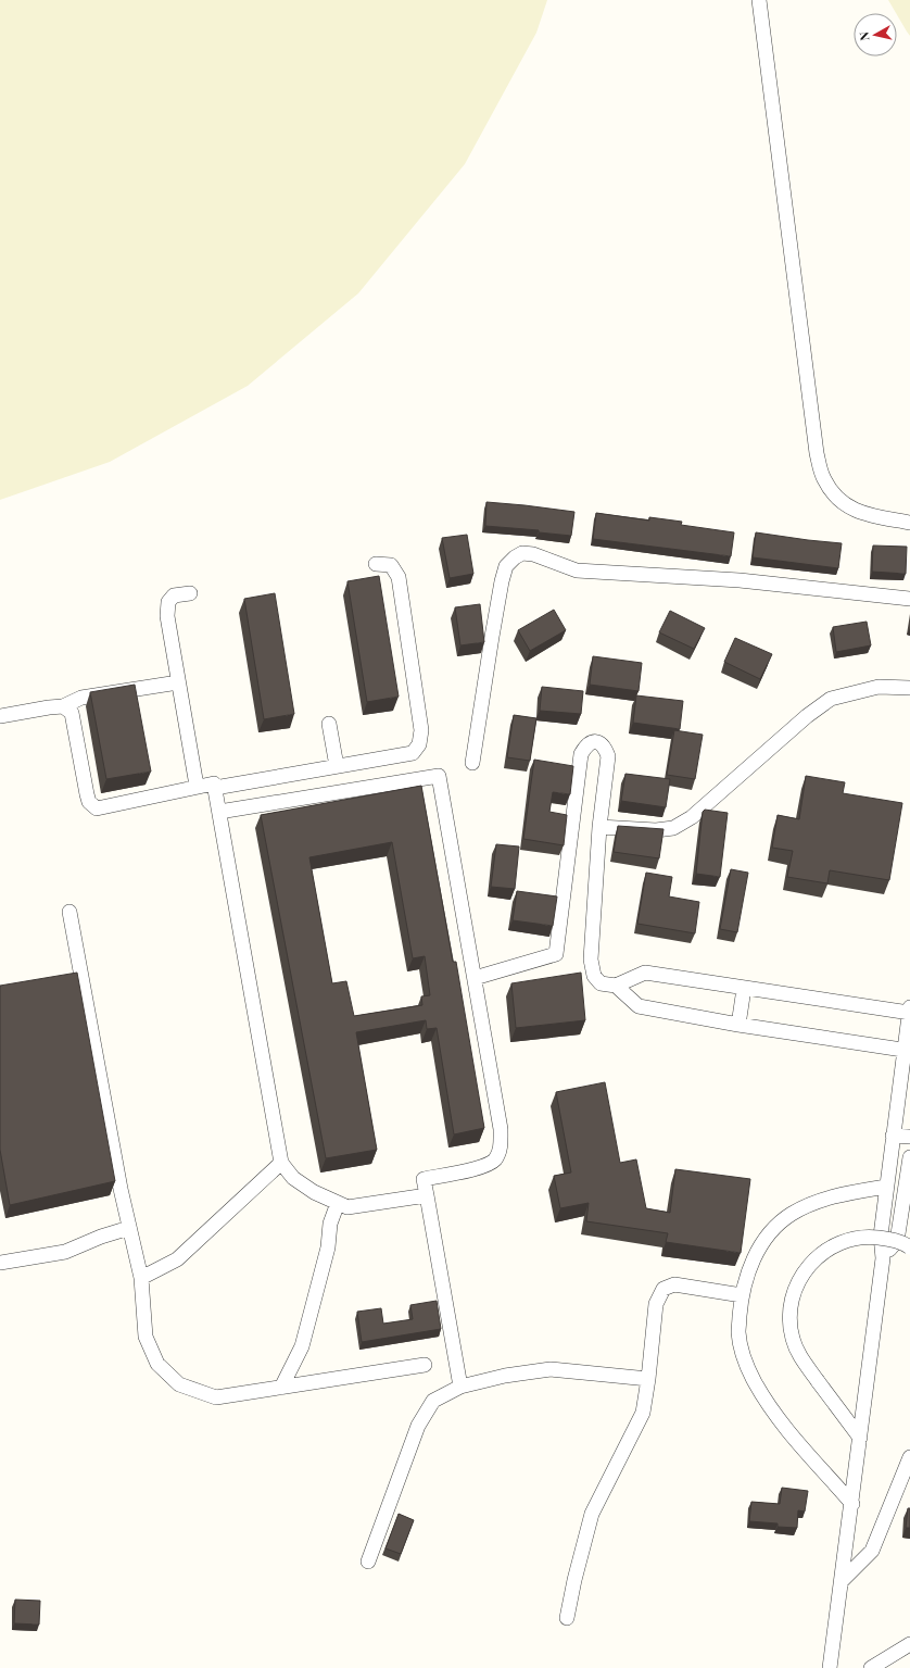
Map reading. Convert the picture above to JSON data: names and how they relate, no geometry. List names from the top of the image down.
{
  "north": "left"
}
